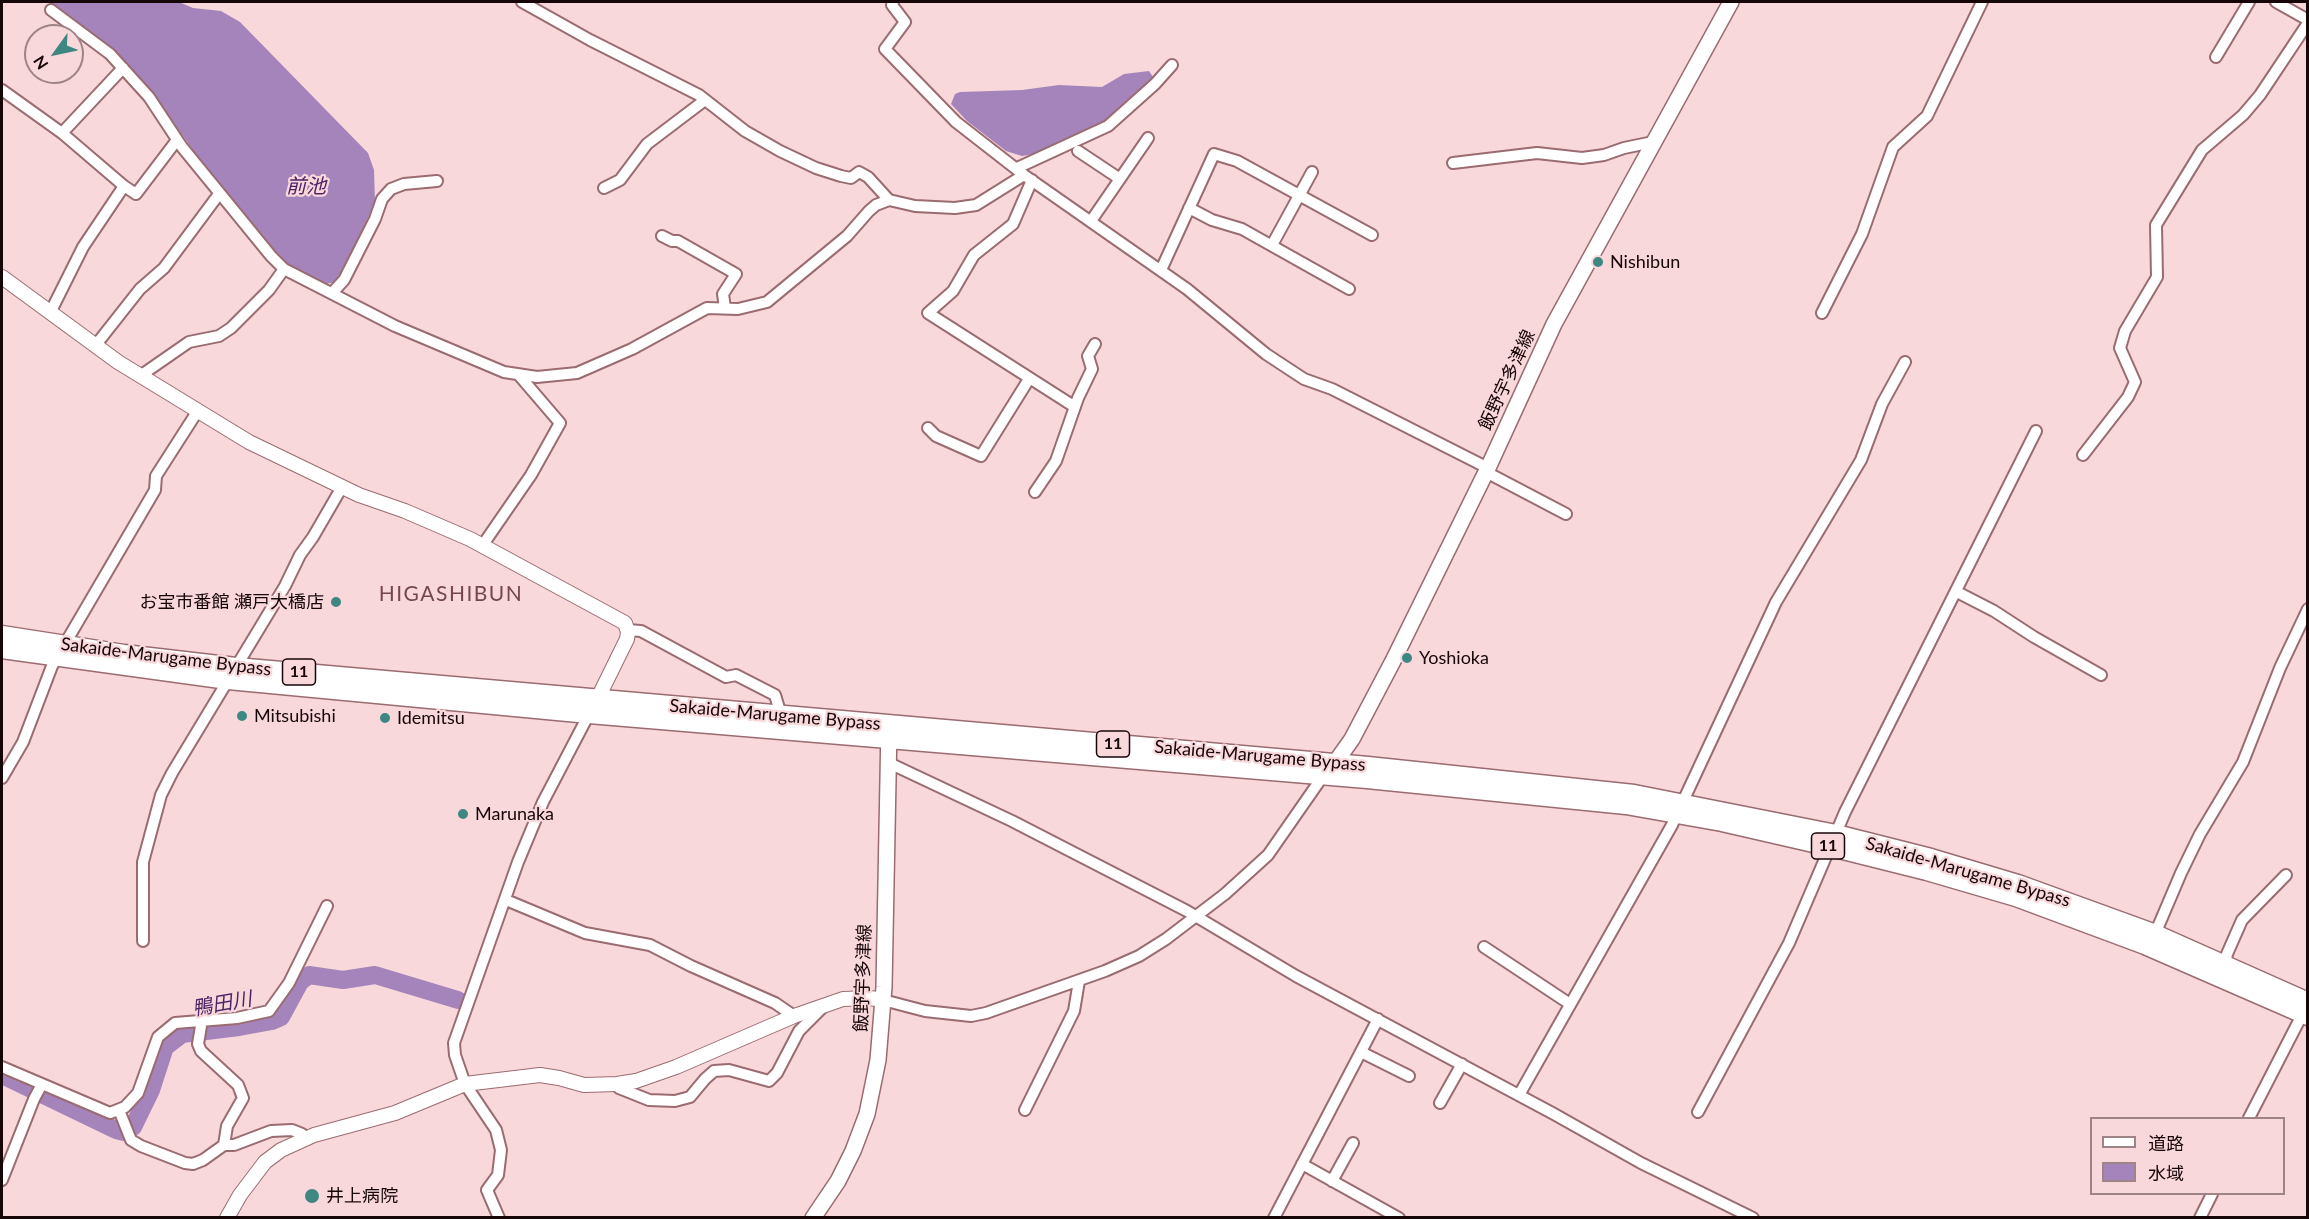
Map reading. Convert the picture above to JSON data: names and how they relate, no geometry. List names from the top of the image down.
{
  "streets": {
    "highway": ["Sakaide-Marugame Bypass", "11"],
    "main road": ["飯野宇多津線"]
  },
  "crossings": [
    ["飯野宇多津線", "Sakaide-Marugame Bypass"]
  ],
  "districts": ["HIGASHIBUN"],
  "water": ["前池", "鴨田川"],
  "places": [
    "Nishibun",
    "お宝市番館 瀬戸大橋店",
    "Yoshioka",
    "Mitsubishi",
    "Idemitsu",
    "Marunaka",
    "井上病院"
  ],
  "legend": ["道路", "水域"],
  "north": "bottom left"
}
